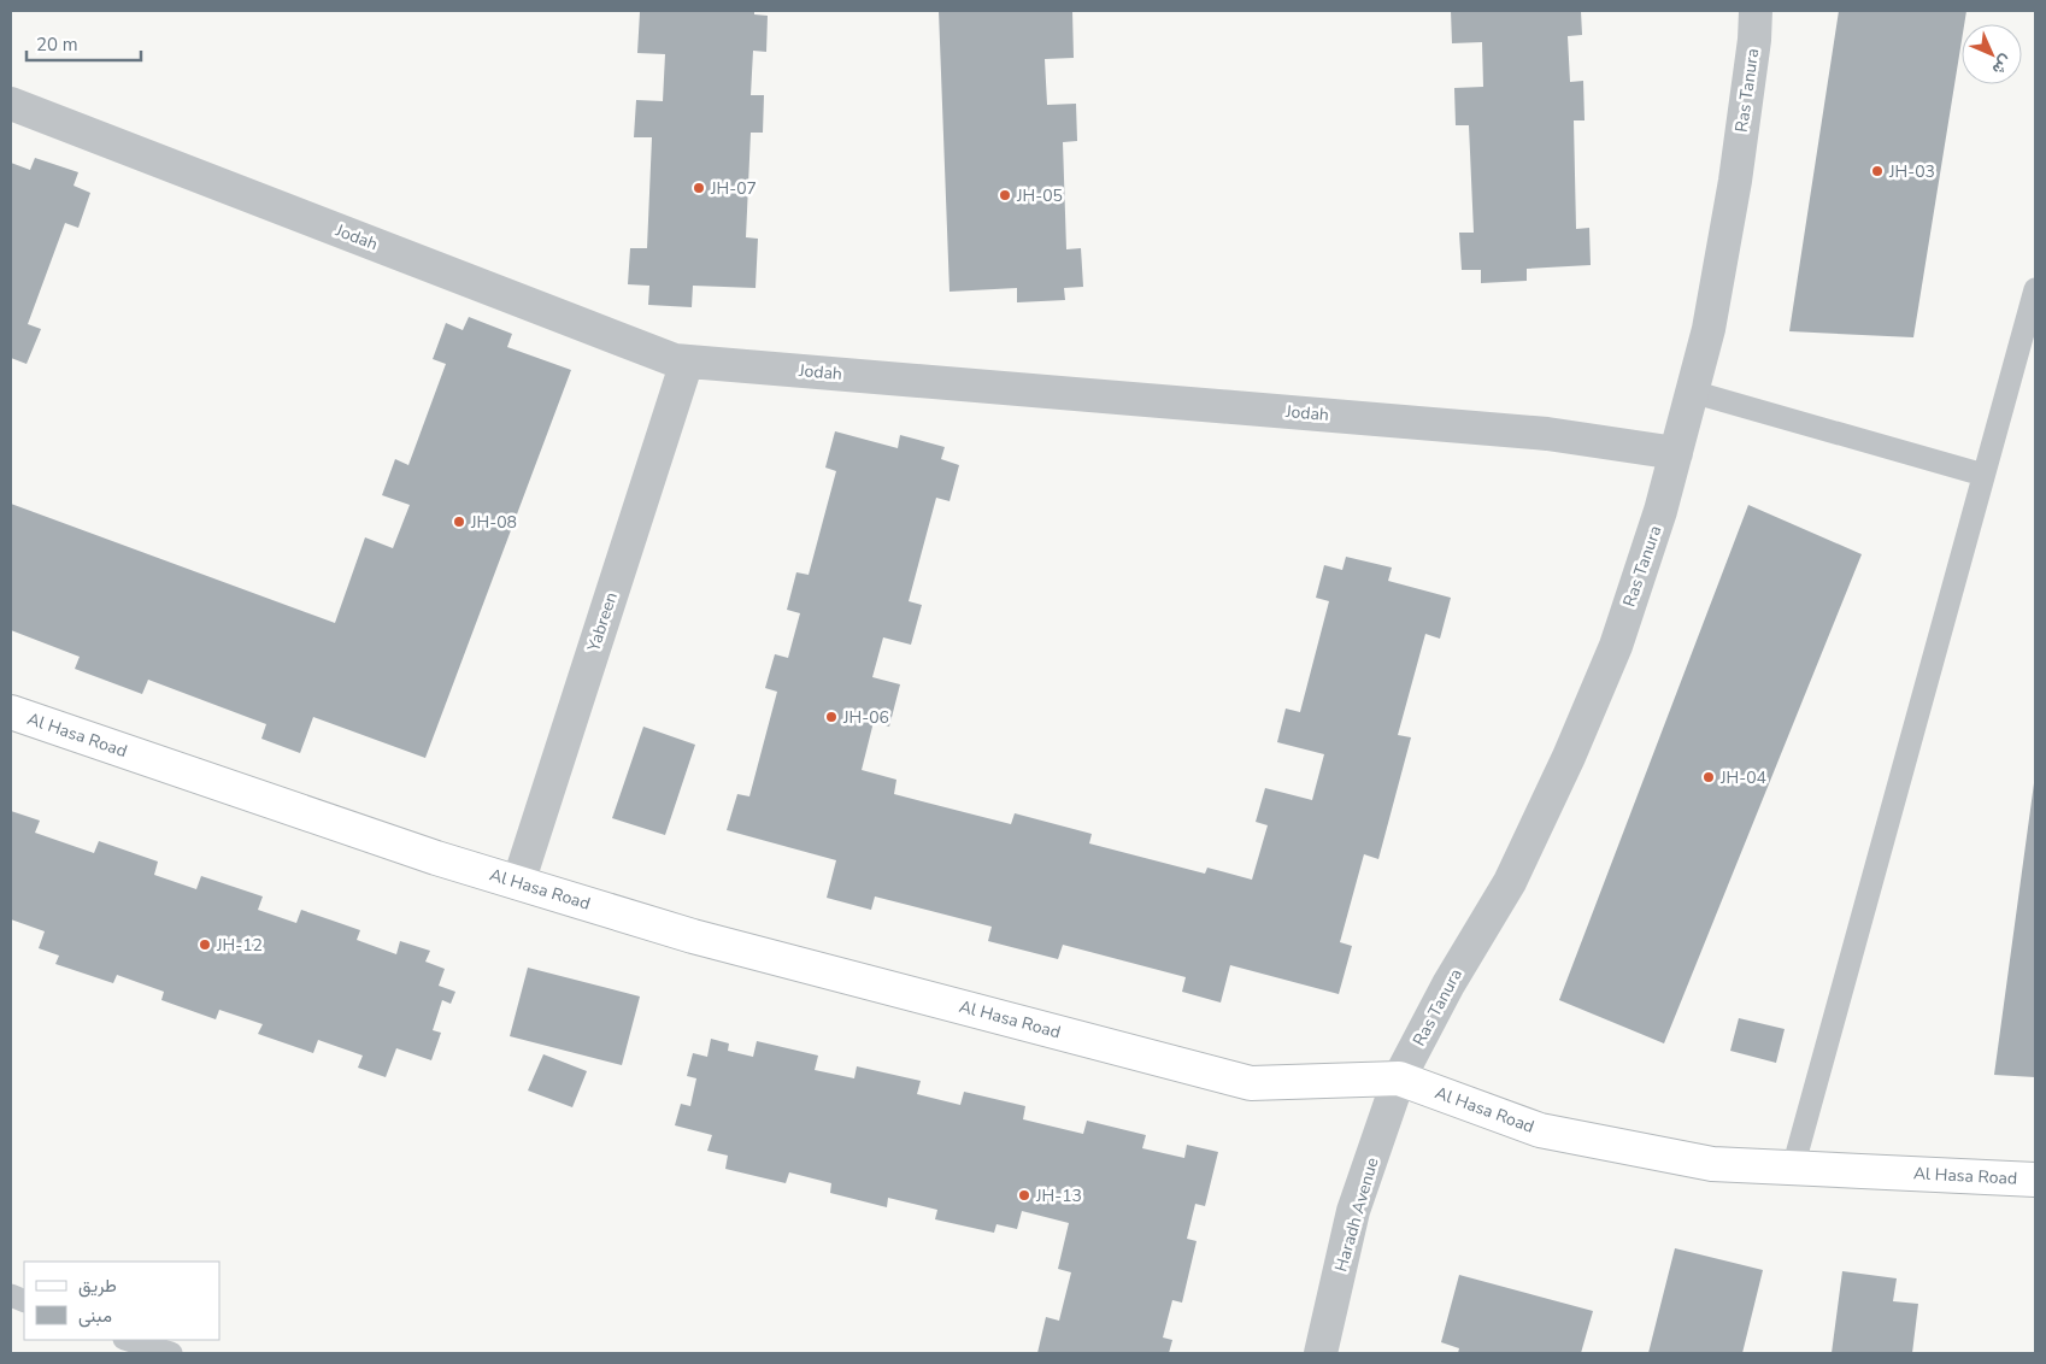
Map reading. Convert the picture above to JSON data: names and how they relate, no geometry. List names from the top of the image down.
{
  "streets": {
    "main road": ["Al Hasa Road"],
    "street": [
      "Ras Tanura",
      "Jodah",
      "Yabreen",
      "Haradh Avenue"
    ]
  },
  "crossings": [
    ["Ras Tanura", "Jodah"],
    ["Ras Tanura", "Al Hasa Road"],
    ["Ras Tanura", "Haradh Avenue"],
    ["Jodah", "Yabreen"],
    ["Yabreen", "Al Hasa Road"],
    ["Al Hasa Road", "Haradh Avenue"]
  ],
  "places": [
    "JH-03",
    "JH-07",
    "JH-05",
    "JH-08",
    "JH-06",
    "JH-04",
    "JH-12",
    "JH-13"
  ],
  "legend": ["طريق", "مبنى"],
  "scale_bar": "20 m",
  "north": "bottom right"
}
